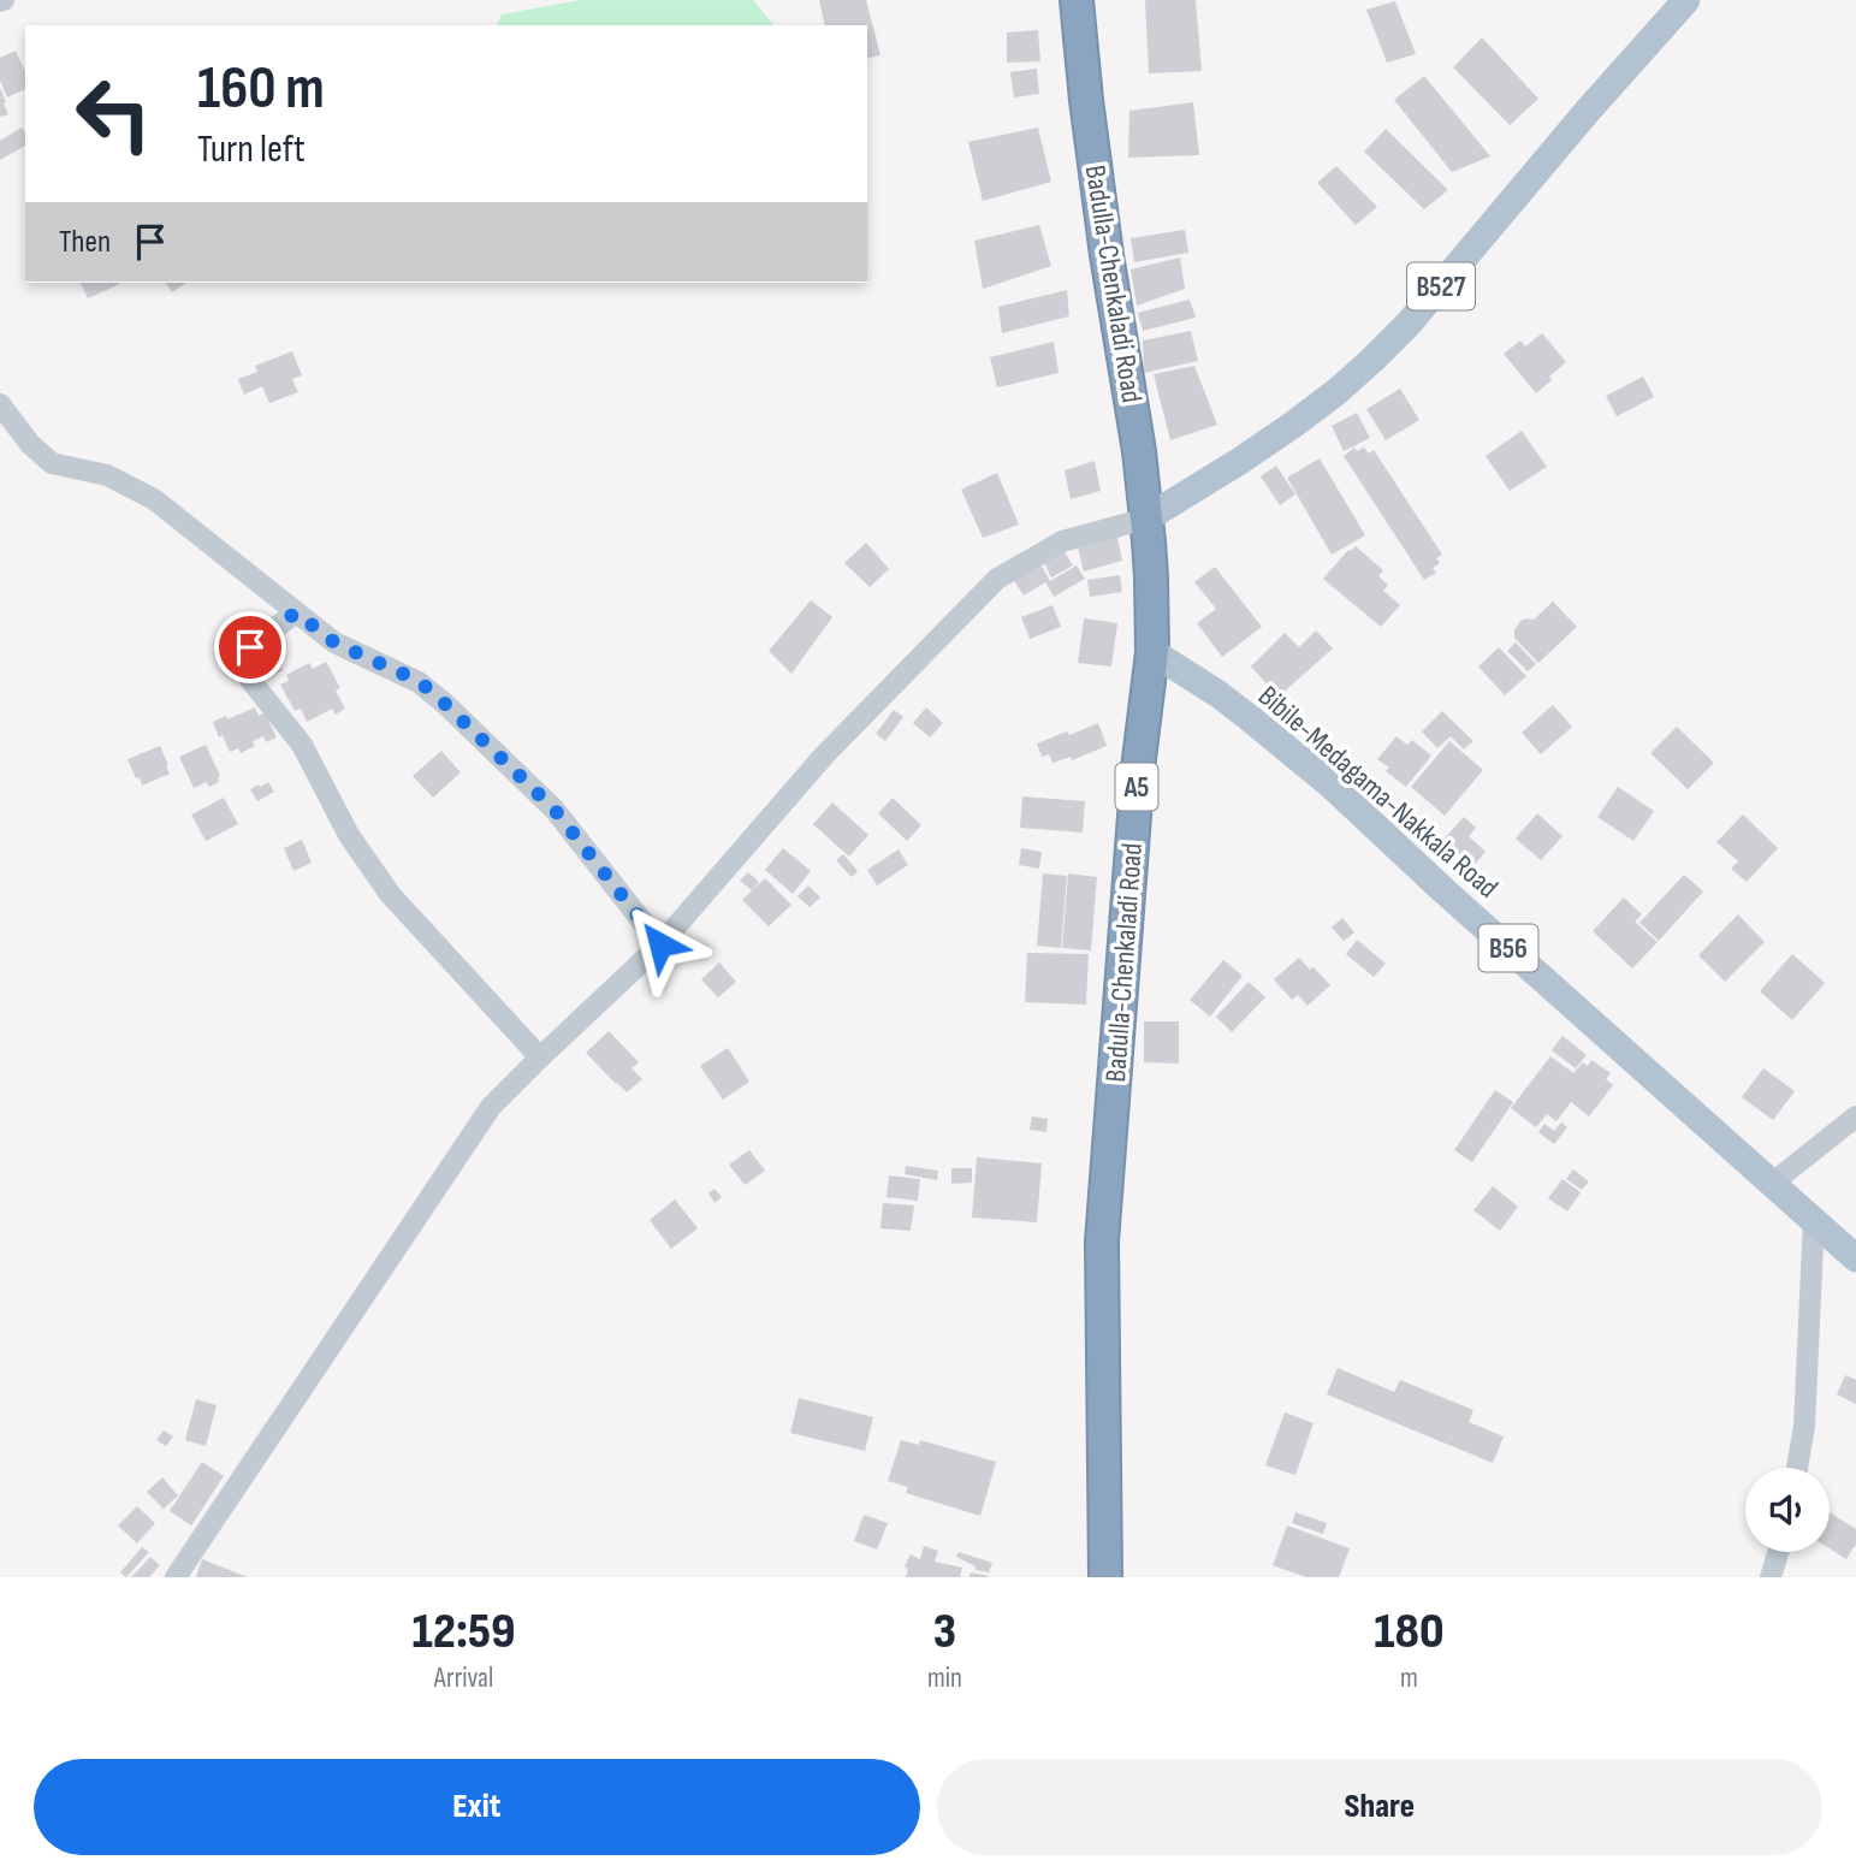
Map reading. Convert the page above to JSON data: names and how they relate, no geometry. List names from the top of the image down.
{
  "streets": {
    "highway": ["Badulla-Chenkaladi Road", "A5"],
    "main road": ["B527", "Bibile-Medagama-Nakkala Road", "B56"]
  },
  "crossings": [
    ["Badulla-Chenkaladi Road", "B527"],
    ["Badulla-Chenkaladi Road", "Bibile-Medagama-Nakkala Road"]
  ],
  "page": {
    "turn": ["160 m", "Turn left"],
    "then": "Then",
    "eta": [
      "12:59",
      "Arrival",
      "3",
      "min",
      "180",
      "m"
    ],
    "buttons": ["Exit", "Share"]
  }
}
